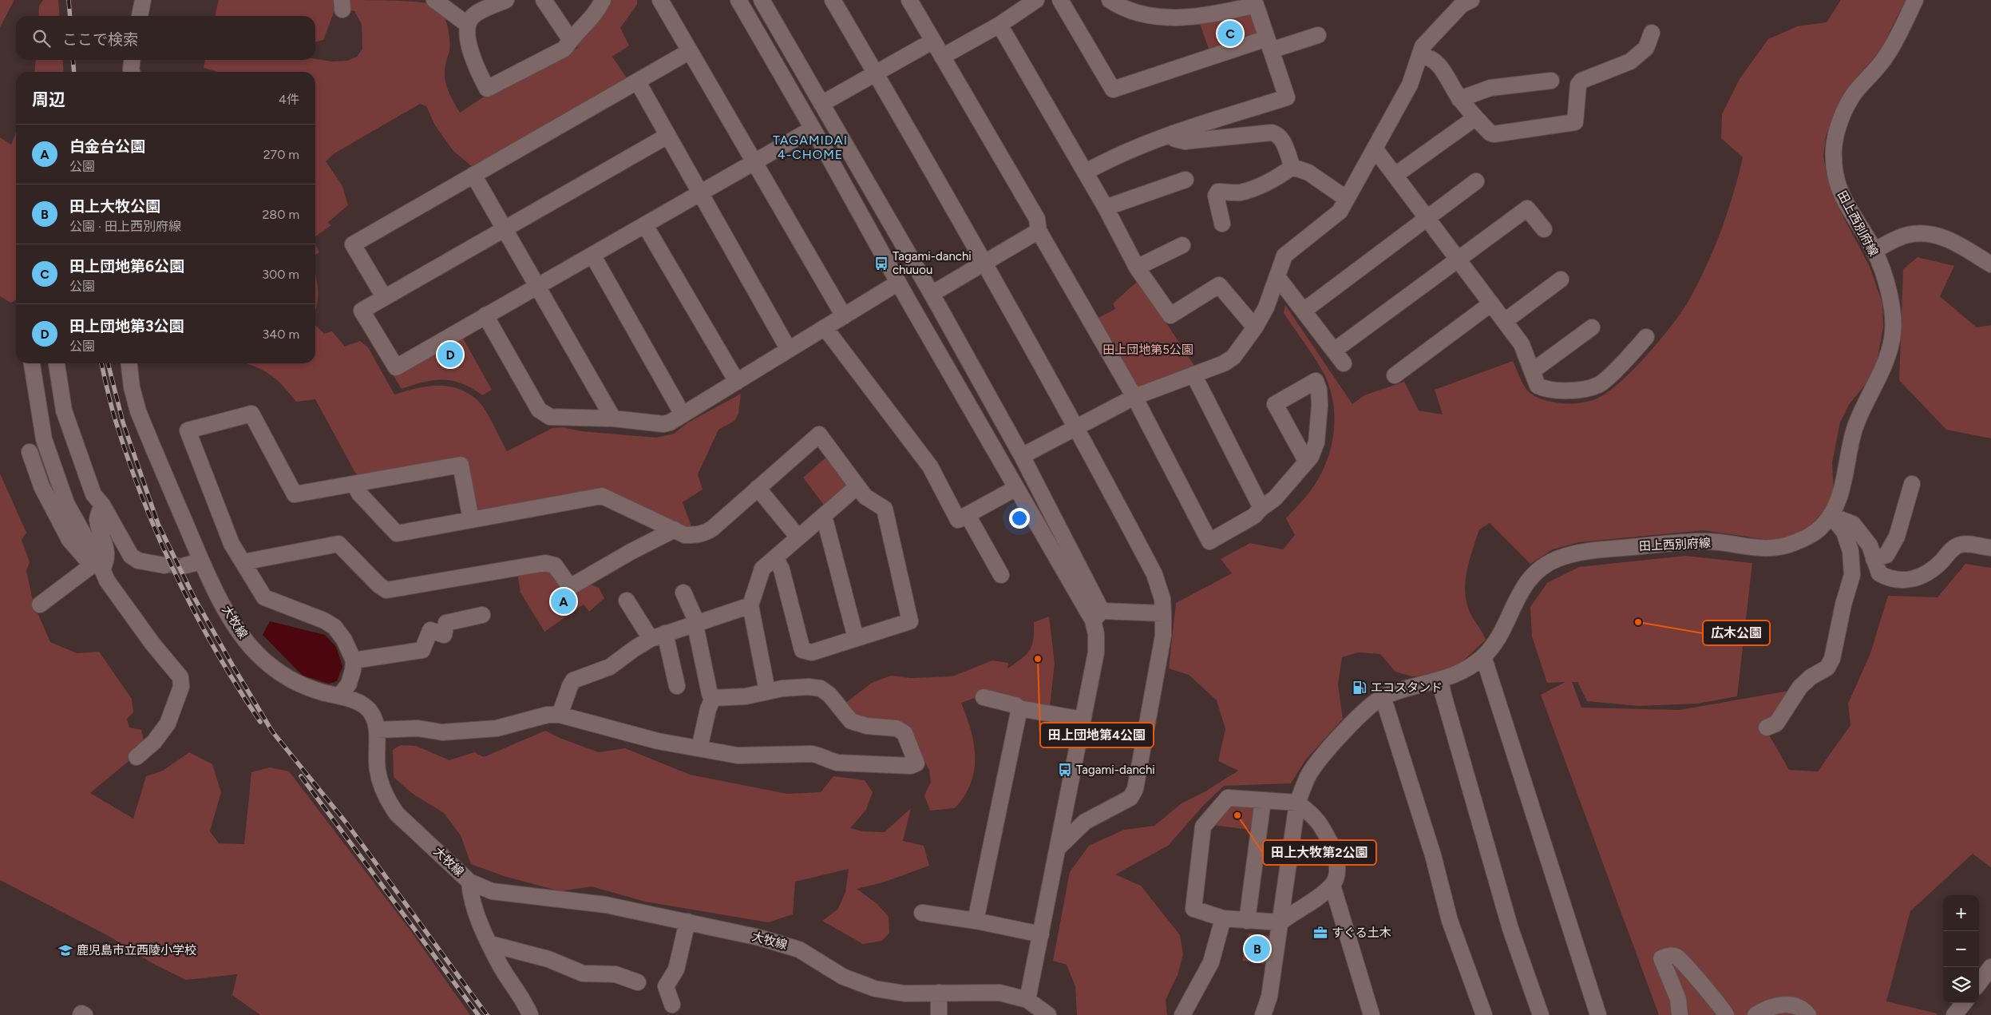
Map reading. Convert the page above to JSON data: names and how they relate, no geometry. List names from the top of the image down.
{
  "streets": {
    "street": ["田上西別府線", "大牧線"]
  },
  "districts": ["TAGAMIDAI 4-CHOME"],
  "parks": ["田上団地第5公園"],
  "places": {
    "bus stop": ["Tagami-danchi chuuou", "Tagami-danchi"],
    "other": ["広木公園", "田上団地第4公園", "田上大牧第2公園"],
    "fuel station": ["エコスタンド"],
    "office": ["すぐる土木"],
    "school or university": ["鹿児島市立西陵小学校"]
  },
  "page": {
    "search": "ここで検索",
    "pins": [
      "C",
      "D",
      "A",
      "B"
    ],
    "heading": ["周辺", "4件"],
    "list": [
      {
        "mark": "A",
        "name": "白金台公園",
        "note": "公園",
        "value": "270 m"
      },
      {
        "mark": "B",
        "name": "田上大牧公園",
        "note": "公園 · 田上西別府線",
        "value": "280 m"
      },
      {
        "mark": "C",
        "name": "田上団地第6公園",
        "note": "公園",
        "value": "300 m"
      },
      {
        "mark": "D",
        "name": "田上団地第3公園",
        "note": "公園",
        "value": "340 m"
      }
    ],
    "map_buttons": ["+", "−"]
  }
}
